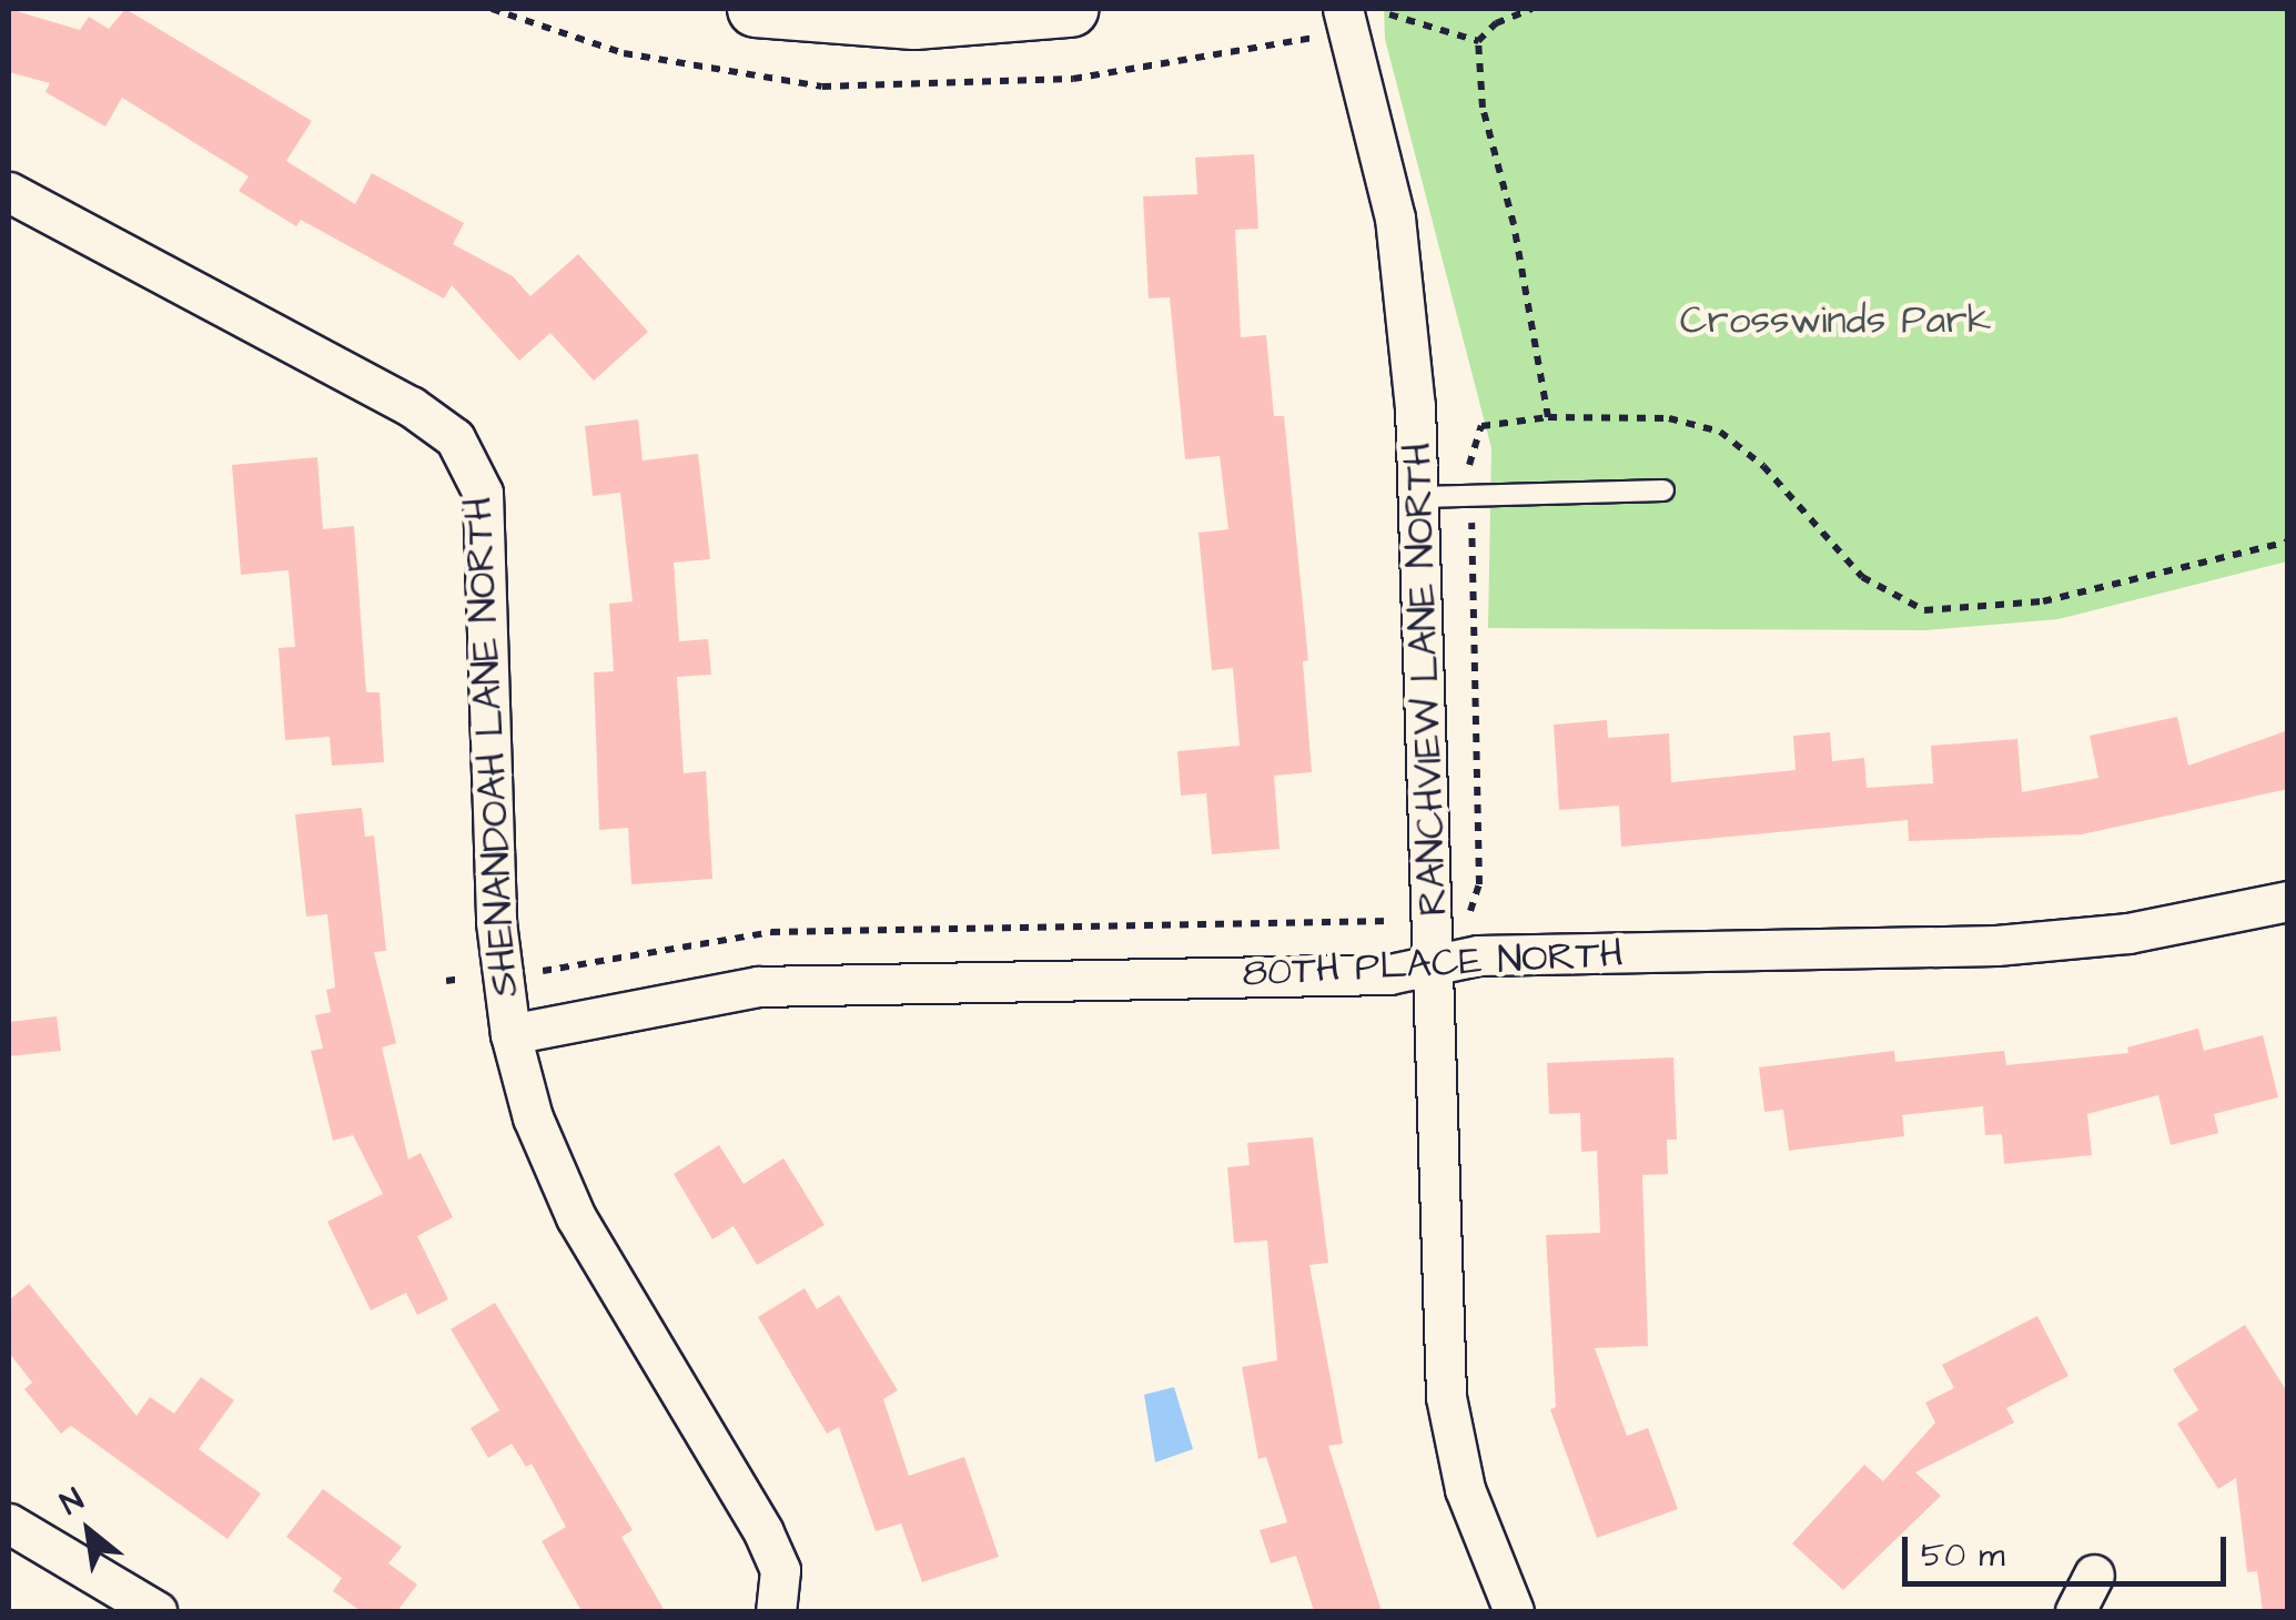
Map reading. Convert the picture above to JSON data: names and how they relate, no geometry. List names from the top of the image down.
{
  "streets": {
    "street": ["RANCHVIEW LANE NORTH", "SHENANDOAH LANE NORTH", "80TH PLACE NORTH"]
  },
  "crossings": [
    ["RANCHVIEW LANE NORTH", "80TH PLACE NORTH"],
    ["SHENANDOAH LANE NORTH", "80TH PLACE NORTH"]
  ],
  "parks": ["Crosswinds Park"],
  "scale_bar": "50 m",
  "north": "top left"
}
